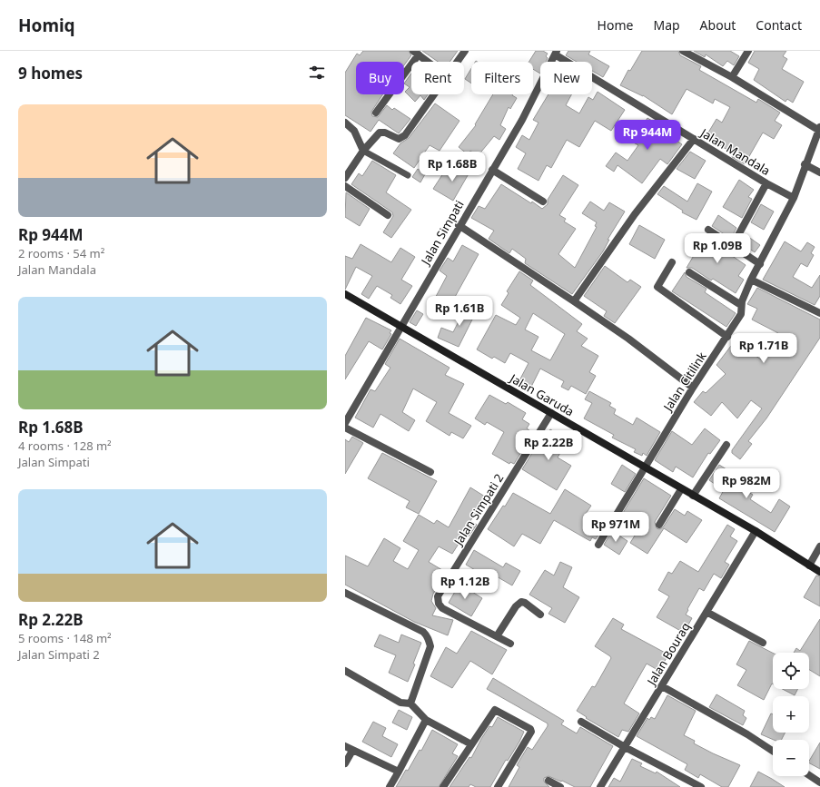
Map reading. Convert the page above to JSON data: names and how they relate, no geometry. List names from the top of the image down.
{
  "streets": {
    "street": [
      "Jalan Mandala",
      "Jalan Simpati",
      "Jalan Citilink",
      "Jalan Garuda",
      "Jalan Simpati 2",
      "Jalan Bouraq"
    ]
  },
  "crossings": [
    ["Jalan Mandala", "Jalan Simpati"],
    ["Jalan Mandala", "Jalan Citilink"],
    ["Jalan Simpati", "Jalan Garuda"],
    ["Jalan Citilink", "Jalan Garuda"],
    ["Jalan Garuda", "Jalan Simpati 2"],
    ["Jalan Garuda", "Jalan Bouraq"]
  ],
  "page": {
    "header": "Homiq",
    "nav": [
      "Home",
      "Map",
      "About",
      "Contact"
    ],
    "heading": "9 homes",
    "chip": [
      "Buy",
      "Rent",
      "Filters",
      "New"
    ],
    "list": [
      {
        "name": "Rp 944M",
        "note": "2 rooms · 54 m² · Jalan Mandala"
      },
      {
        "name": "Rp 1.68B",
        "note": "4 rooms · 128 m² · Jalan Simpati"
      },
      {
        "name": "Rp 2.22B",
        "note": "5 rooms · 148 m² · Jalan Simpati 2"
      }
    ],
    "price": [
      "Rp 944M",
      "Rp 1.68B",
      "Rp 1.09B",
      "Rp 1.61B",
      "Rp 1.71B",
      "Rp 2.22B",
      "Rp 982M",
      "Rp 971M",
      "Rp 1.12B"
    ],
    "map_buttons": ["+", "−"]
  }
}
